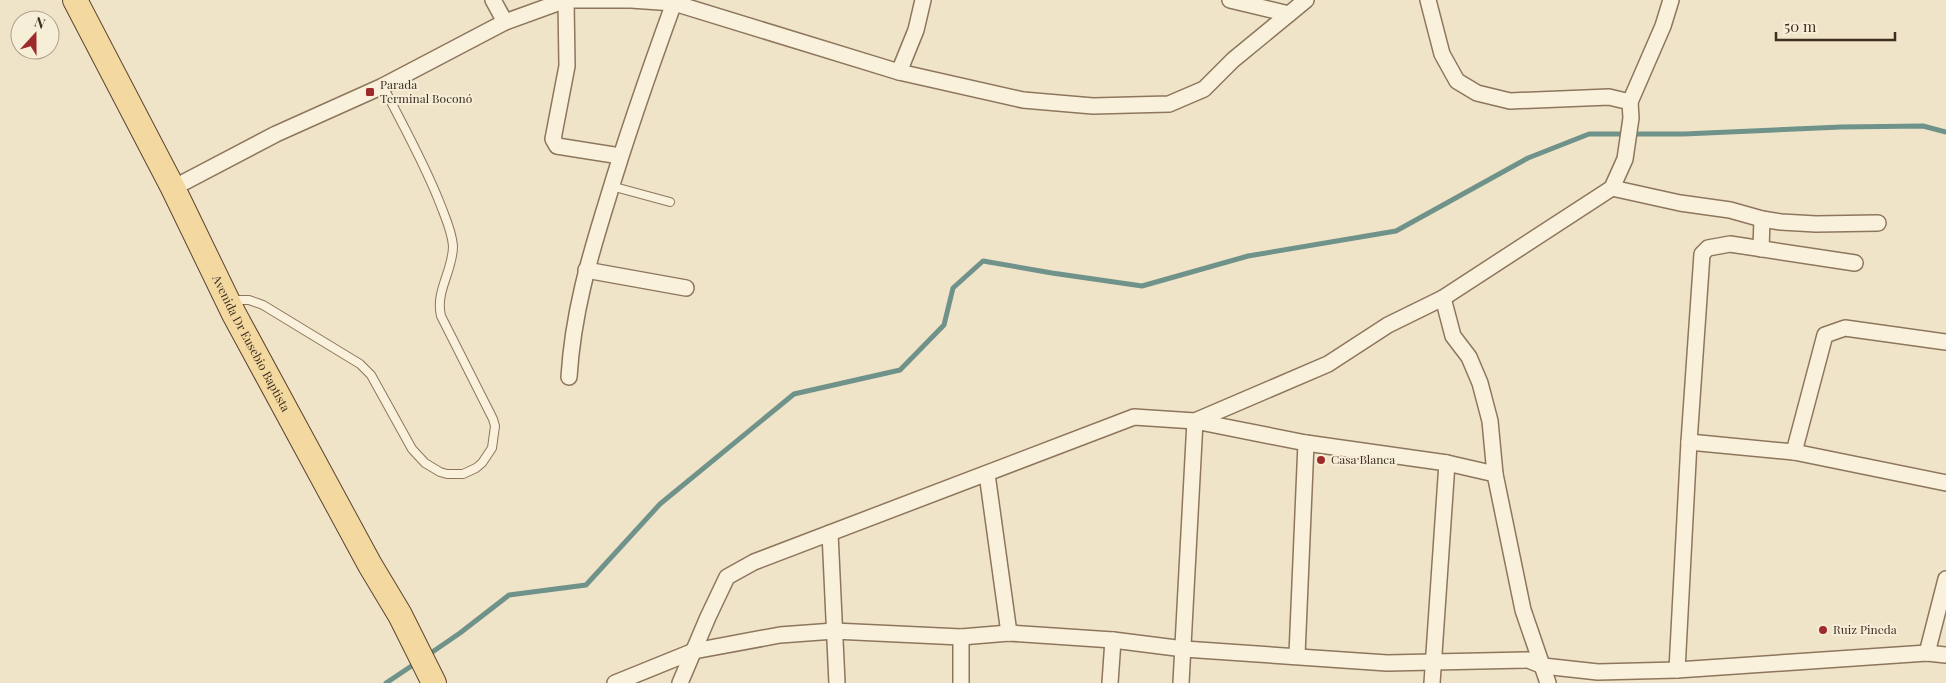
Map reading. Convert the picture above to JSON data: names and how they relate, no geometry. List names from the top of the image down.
{
  "streets": {
    "main road": ["Avenida Dr Eusebio Baptista"]
  },
  "places": {
    "transit": ["Parada Terminal Boconó"],
    "other": ["Casa Blanca", "Ruiz Pineda"]
  },
  "scale_bar": "50 m",
  "north": "top"
}
